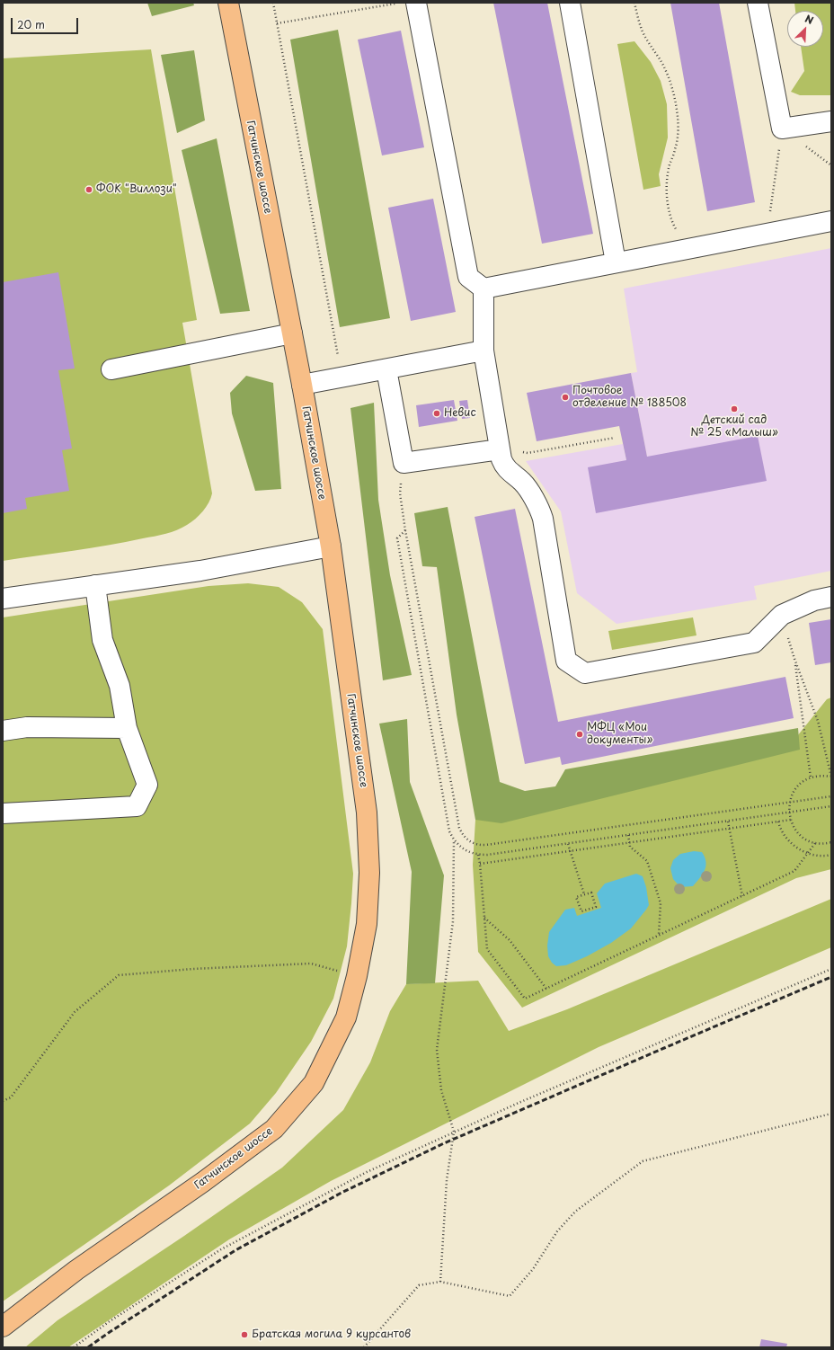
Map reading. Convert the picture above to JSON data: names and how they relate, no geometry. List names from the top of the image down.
{
  "streets": {
    "main road": ["Гатчинское шоссе"]
  },
  "places": [
    "ФОК \"Виллози\"",
    "Почтовое отделение № 188508",
    "Детский сад № 25 «Малыш»",
    "Невис",
    "МФЦ «Мои документы»",
    "Братская могила 9 курсантов"
  ],
  "scale_bar": "20 m",
  "north": "top right"
}
